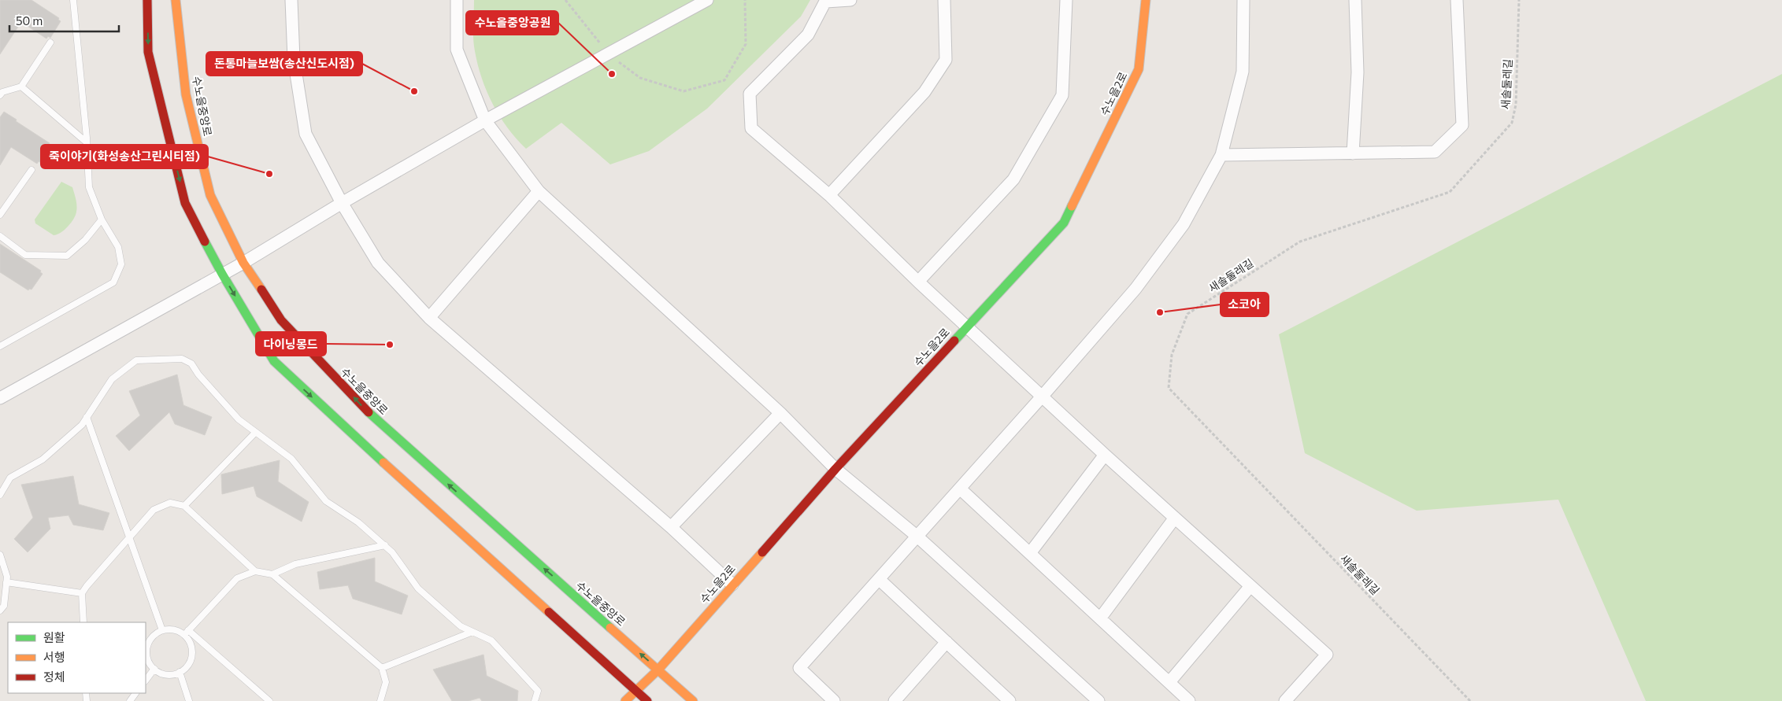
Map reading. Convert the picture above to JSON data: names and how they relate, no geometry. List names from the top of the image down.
{
  "streets": {
    "main road": ["수노을2로", "수노을중앙로"],
    "path": ["새솔둘레길"]
  },
  "crossings": [
    ["수노을2로", "수노을중앙로"]
  ],
  "places": [
    "수노을중앙공원",
    "돈통마늘보쌈(송산신도시점)",
    "죽이야기(화성송산그린시티점)",
    "소코아",
    "다이닝몽드"
  ],
  "legend": ["원활", "서행", "정체"],
  "scale_bar": "50 m"
}
